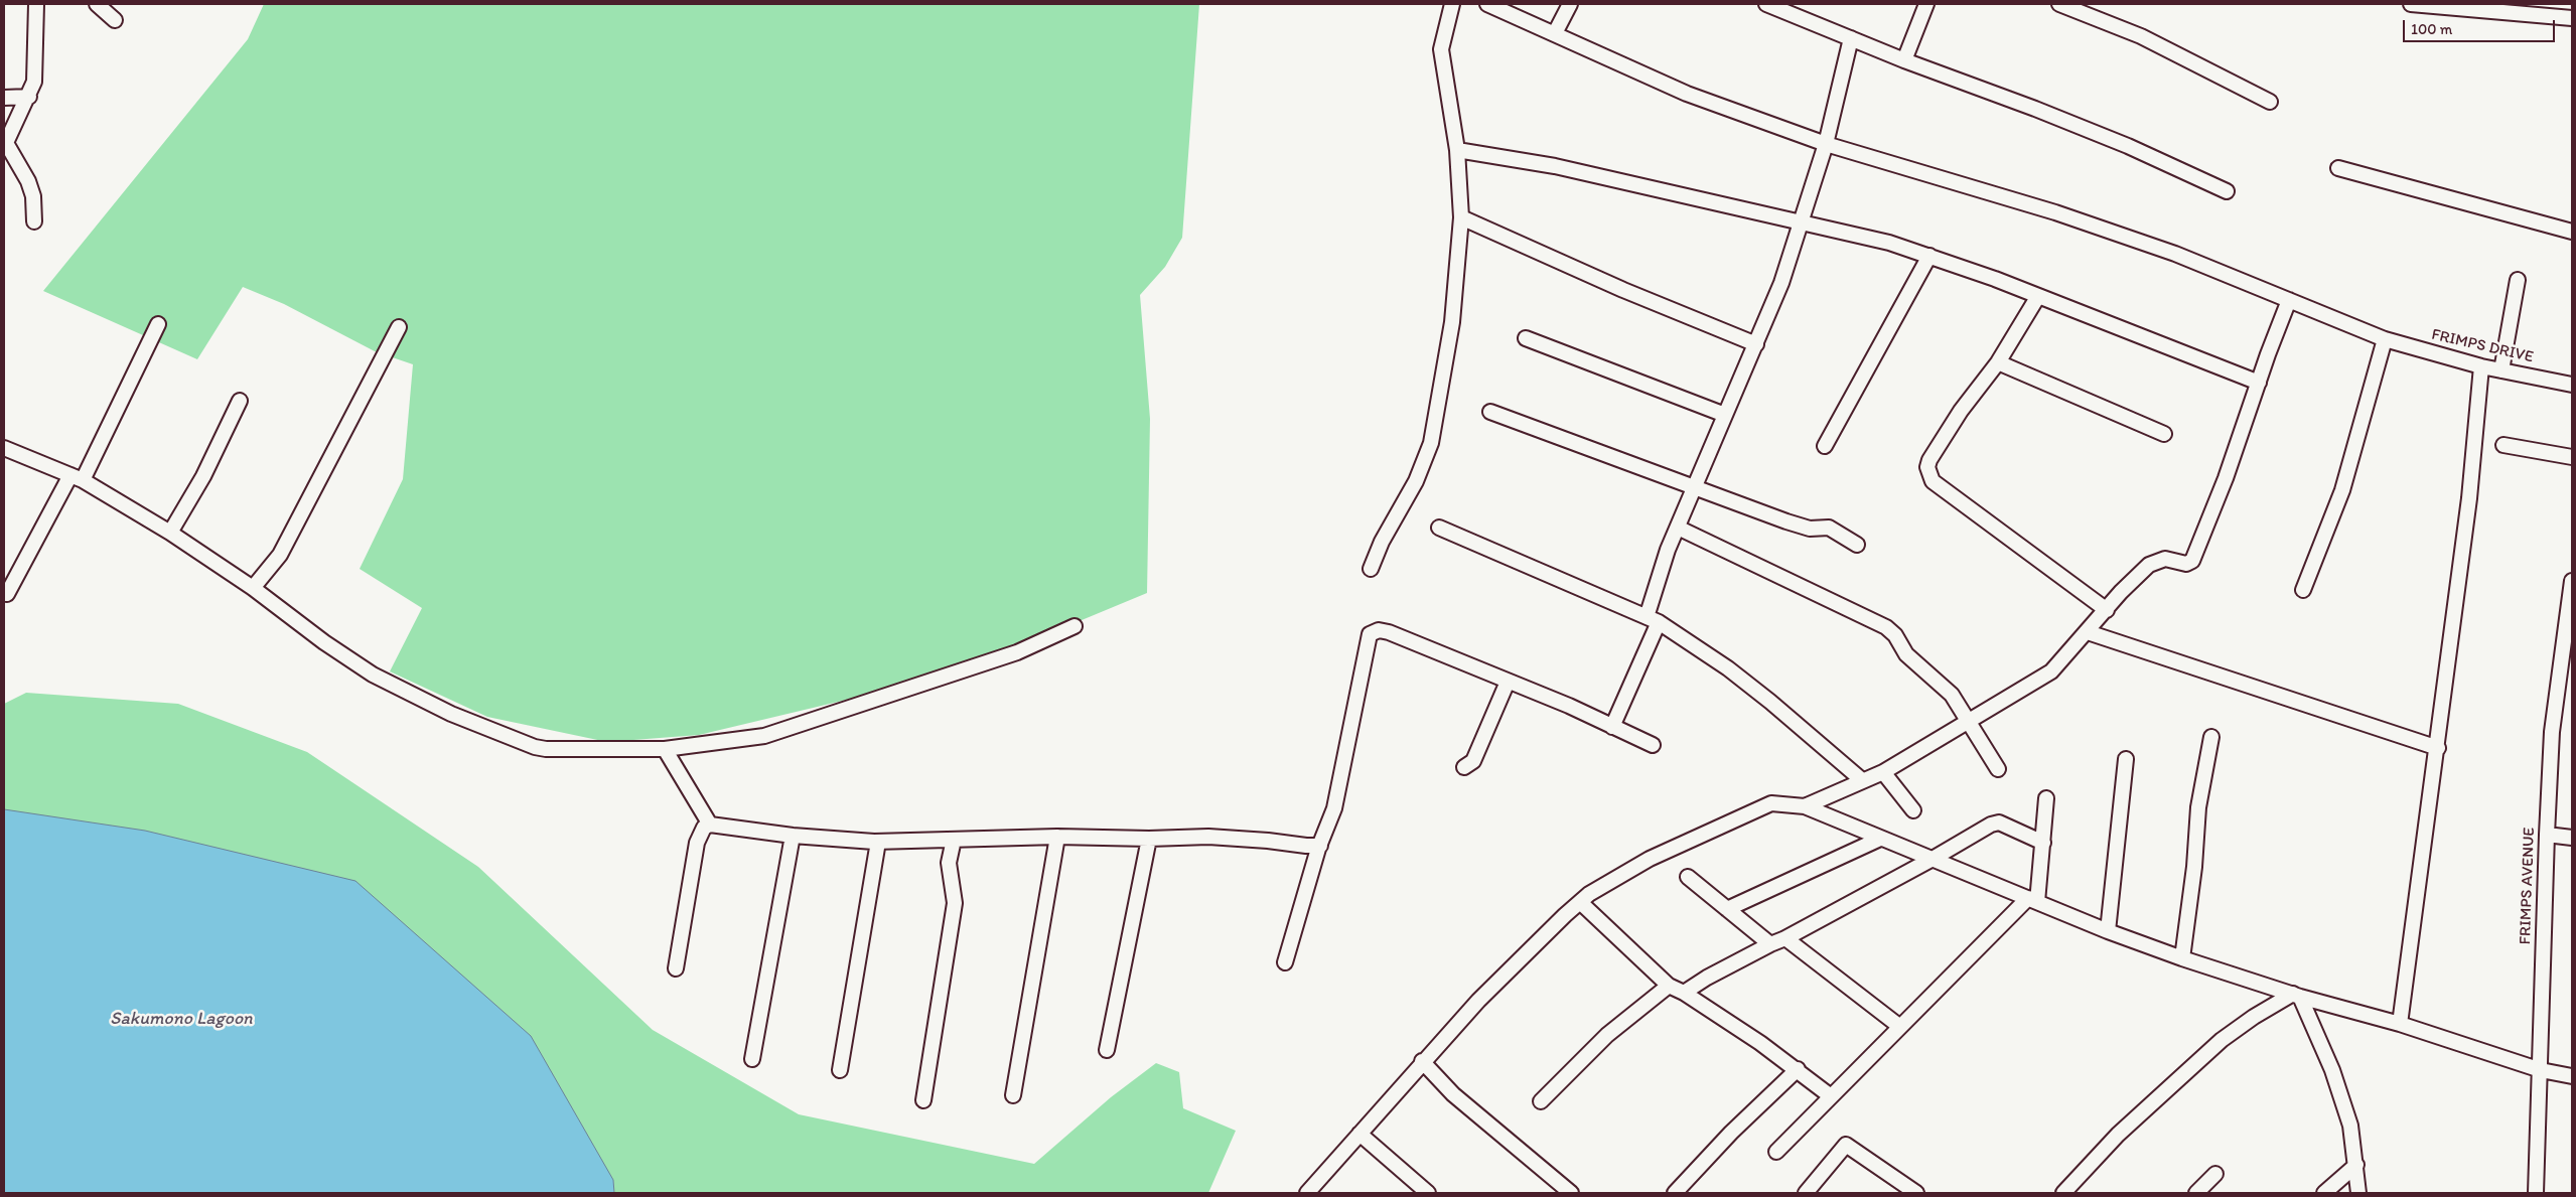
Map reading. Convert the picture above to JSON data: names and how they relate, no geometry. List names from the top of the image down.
{
  "streets": {
    "street": ["FRIMPS DRIVE", "FRIMPS AVENUE"]
  },
  "water": ["Sakumono Lagoon"],
  "scale_bar": "100 m"
}
